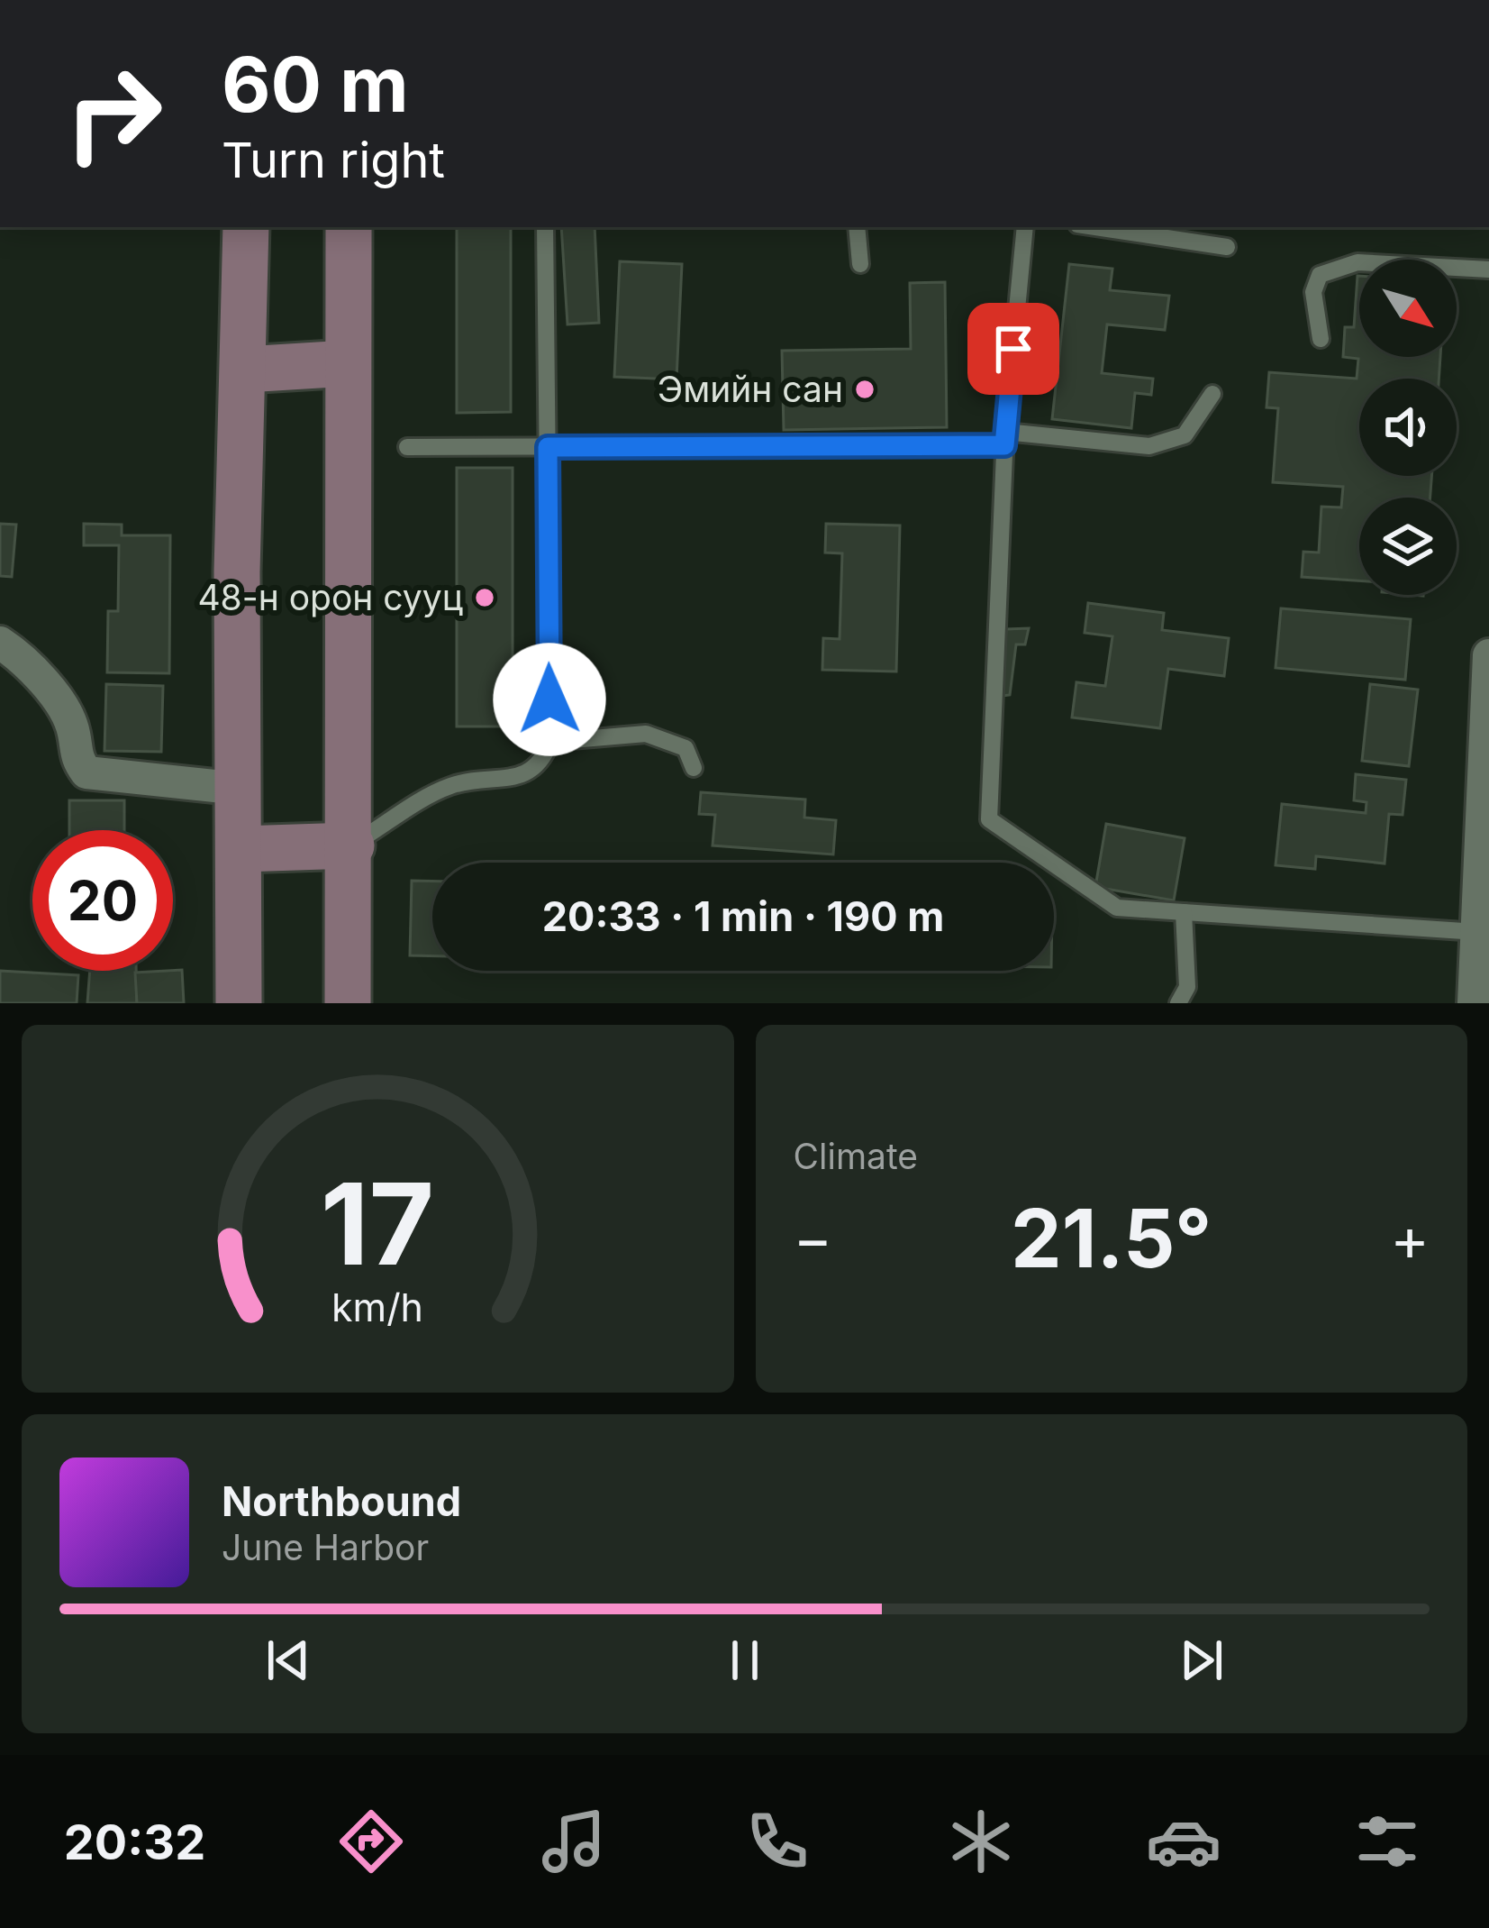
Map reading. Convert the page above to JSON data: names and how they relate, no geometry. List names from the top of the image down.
{
  "places": ["Эмийн сан", "48-н орон сууц"],
  "north": "bottom right",
  "page": {
    "turn": ["60 m", "Turn right"],
    "limit": "20",
    "trip": "20:33 · 1 min · 190 m",
    "tile": "Climate",
    "heat": ["−", "21.5°", "+"],
    "song": ["Northbound", "June Harbor"],
    "tabs": "20:32",
    "gauge": ["17", "km/h"]
  }
}
